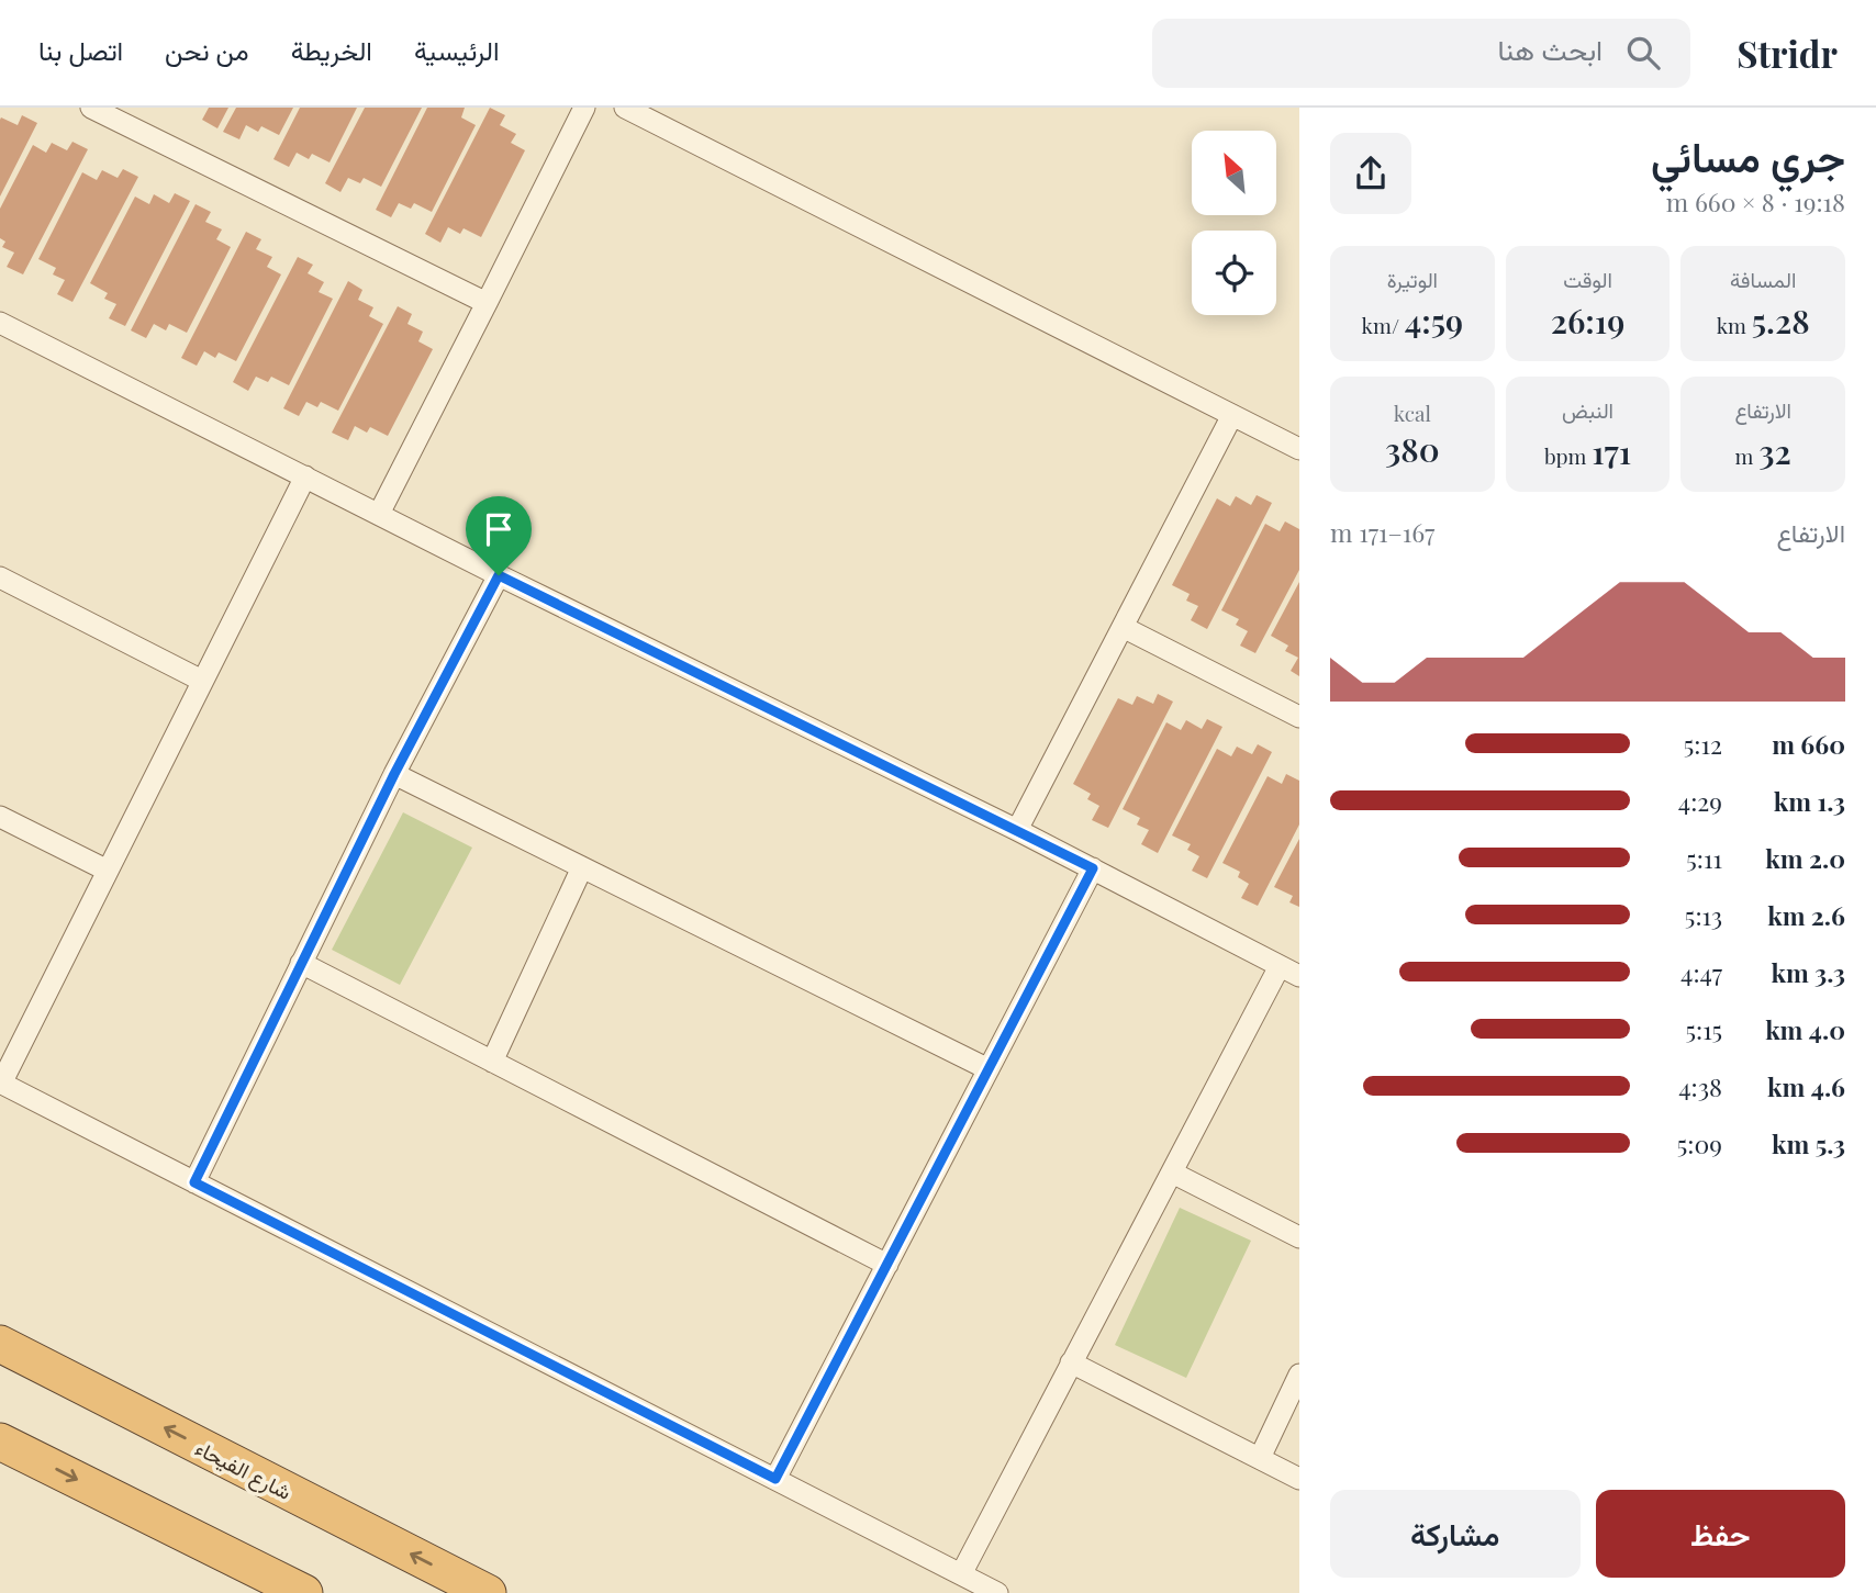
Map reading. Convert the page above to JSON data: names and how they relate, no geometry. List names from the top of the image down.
{
  "streets": {
    "highway": ["شارع الفيحاء"]
  },
  "north": "top left",
  "page": {
    "header": "Stridr",
    "search": "ابحث هنا",
    "nav": [
      "الرئيسية",
      "الخريطة",
      "من نحن",
      "اتصل بنا"
    ],
    "heading": ["جري مسائي", "19:18 · 8 × 660 m"],
    "stats": [
      ["المسافة", "5.28 km"],
      ["الوقت", "26:19"],
      ["الوتيرة", "4:59 /km"],
      ["الارتفاع", "32 m"],
      ["النبض", "171 bpm"],
      ["kcal", "380"]
    ],
    "chart": ["الارتفاع", "167–171 m"],
    "list": [
      {
        "name": "660 m",
        "note": "5:12"
      },
      {
        "name": "1.3 km",
        "note": "4:29"
      },
      {
        "name": "2.0 km",
        "note": "5:11"
      },
      {
        "name": "2.6 km",
        "note": "5:13"
      },
      {
        "name": "3.3 km",
        "note": "4:47"
      },
      {
        "name": "4.0 km",
        "note": "5:15"
      },
      {
        "name": "4.6 km",
        "note": "4:38"
      },
      {
        "name": "5.3 km",
        "note": "5:09"
      }
    ],
    "buttons": ["حفظ", "مشاركة"]
  }
}
